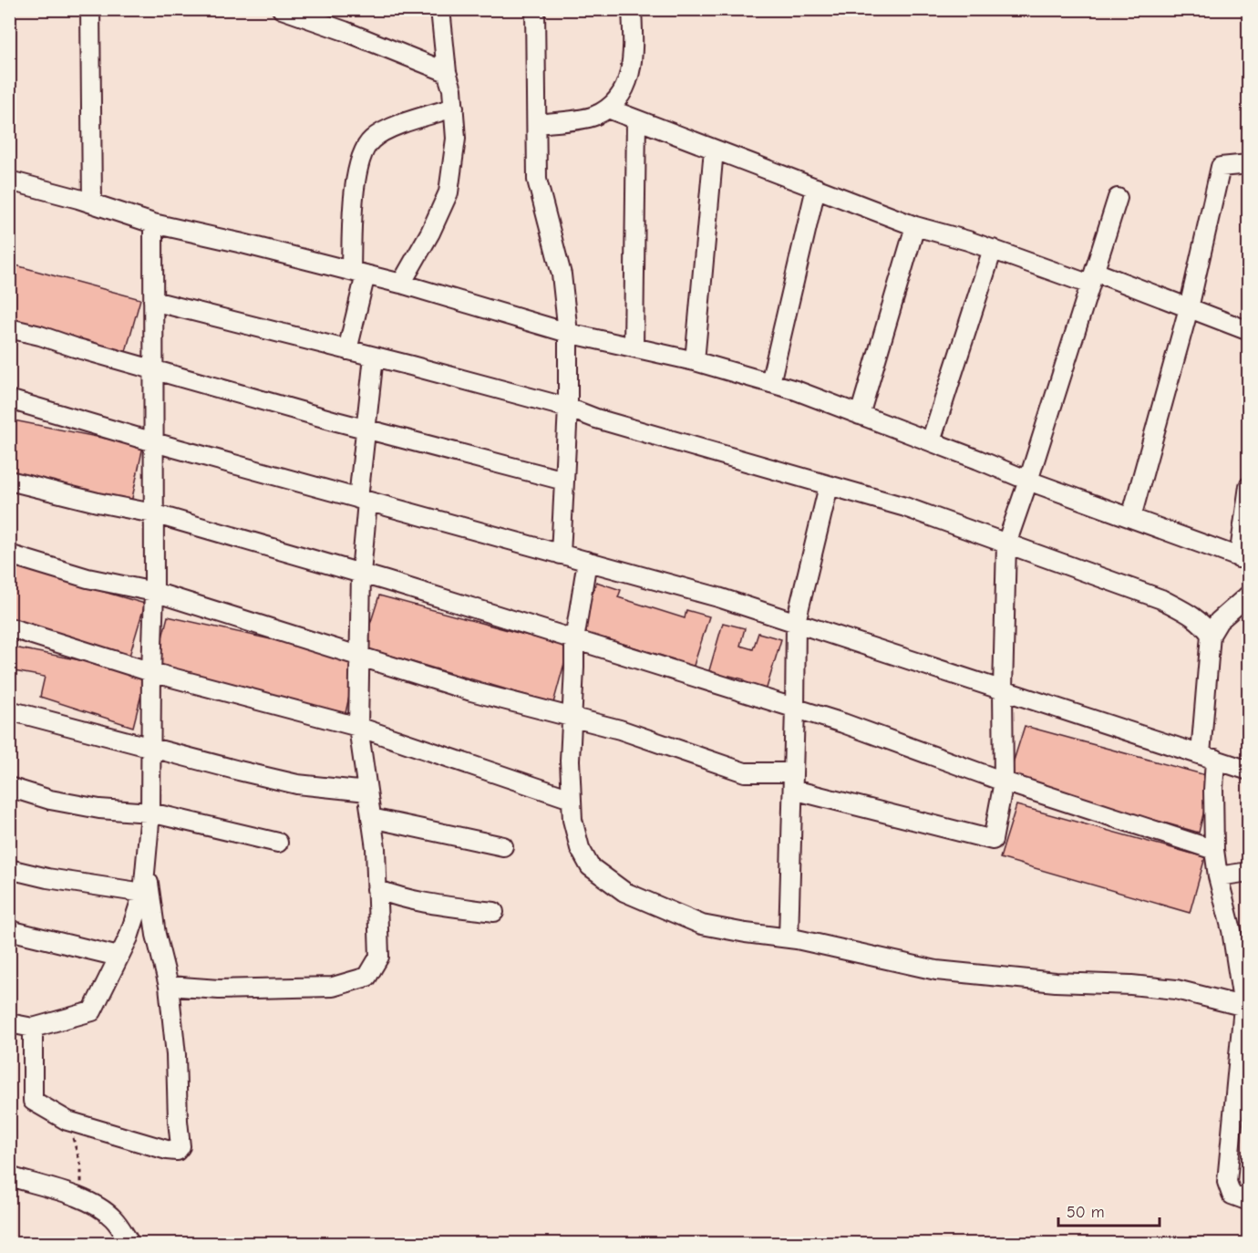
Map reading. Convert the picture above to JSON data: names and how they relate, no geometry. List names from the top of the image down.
{
  "scale_bar": "50 m"
}
